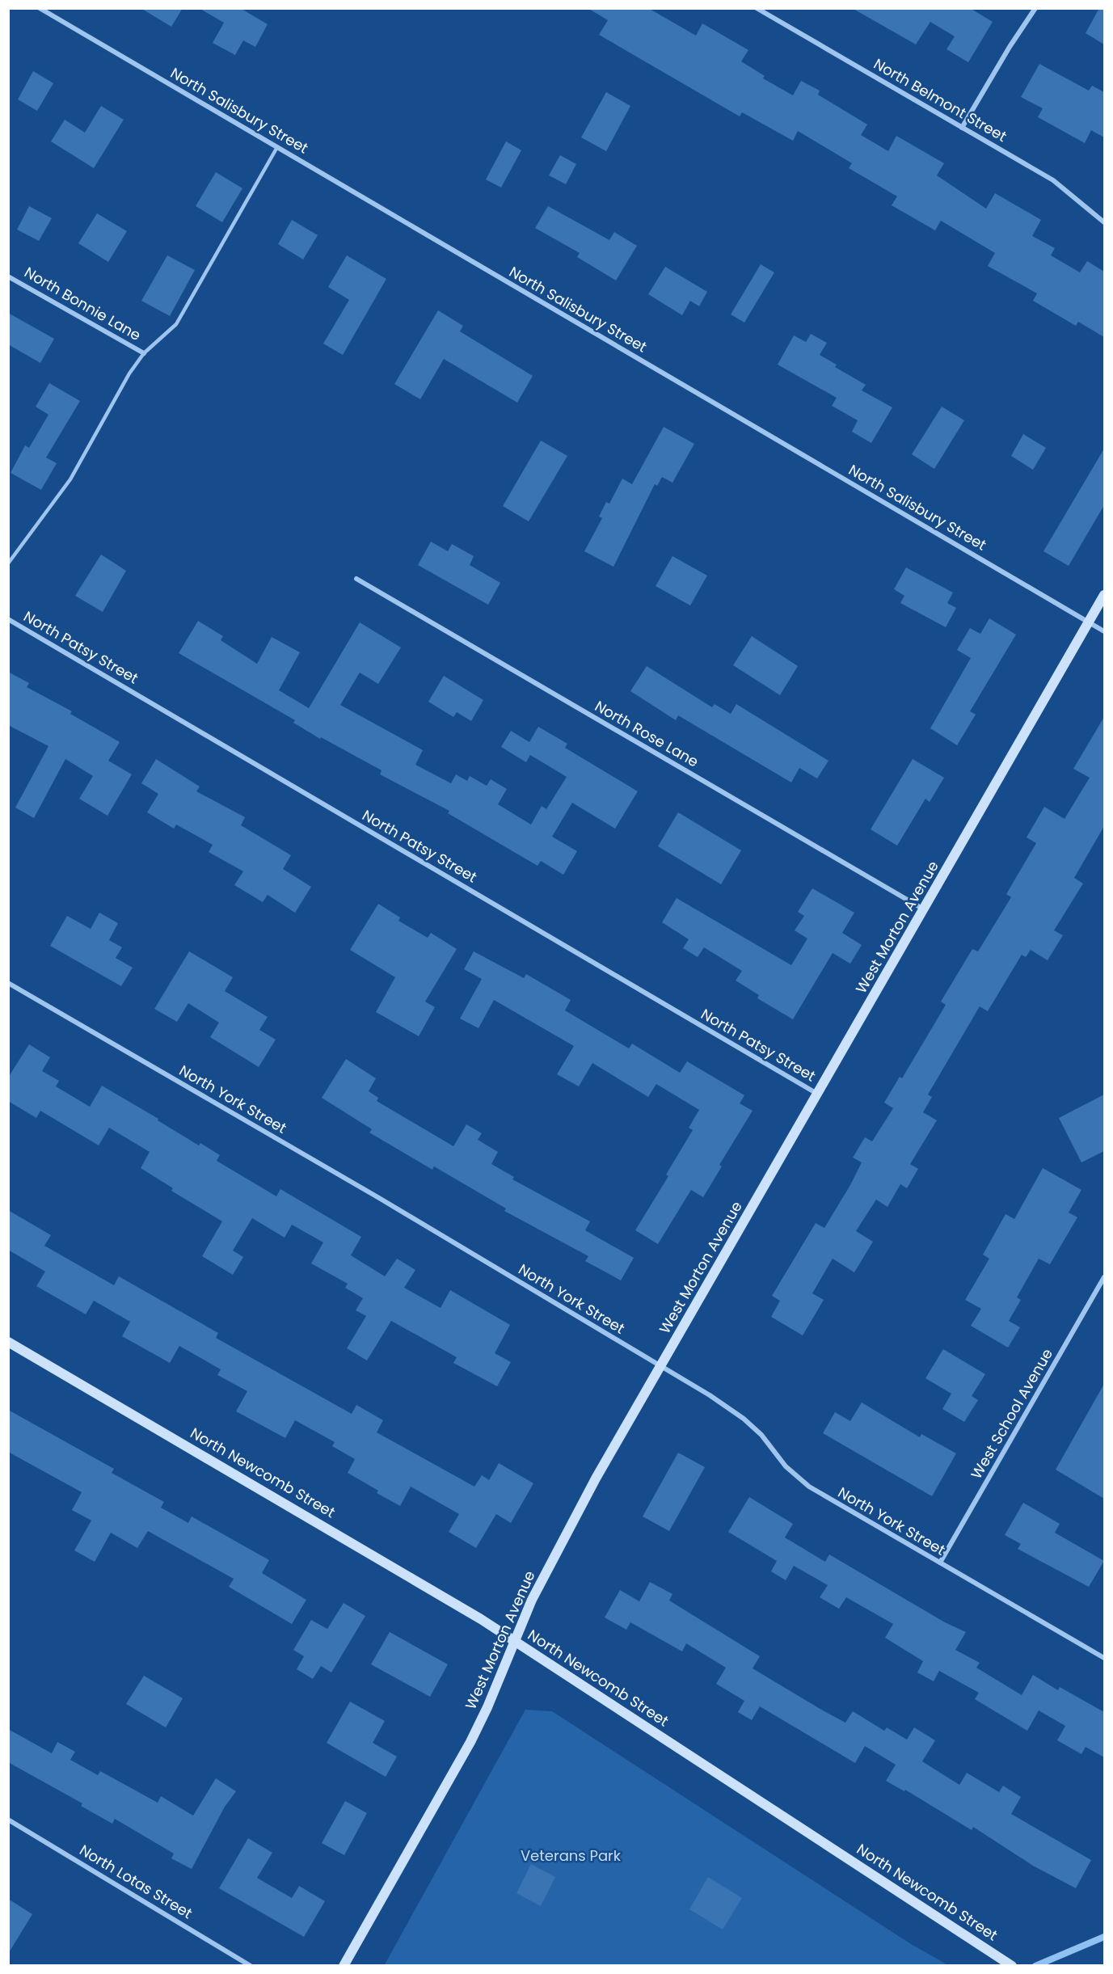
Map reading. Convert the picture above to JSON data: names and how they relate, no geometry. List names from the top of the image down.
{
  "streets": {
    "main road": ["West Morton Avenue", "North Newcomb Street"],
    "street": [
      "North Belmont Street",
      "North Salisbury Street",
      "North Bonnie Lane",
      "North Patsy Street",
      "North Rose Lane",
      "North York Street",
      "West School Avenue",
      "North Lotas Street"
    ]
  },
  "crossings": [
    ["North Salisbury Street", "West Morton Avenue"],
    ["North Patsy Street", "West Morton Avenue"],
    ["North Rose Lane", "West Morton Avenue"],
    ["West Morton Avenue", "North York Street"],
    ["West Morton Avenue", "North Newcomb Street"],
    ["North York Street", "West School Avenue"]
  ],
  "parks": ["Veterans Park"]
}
